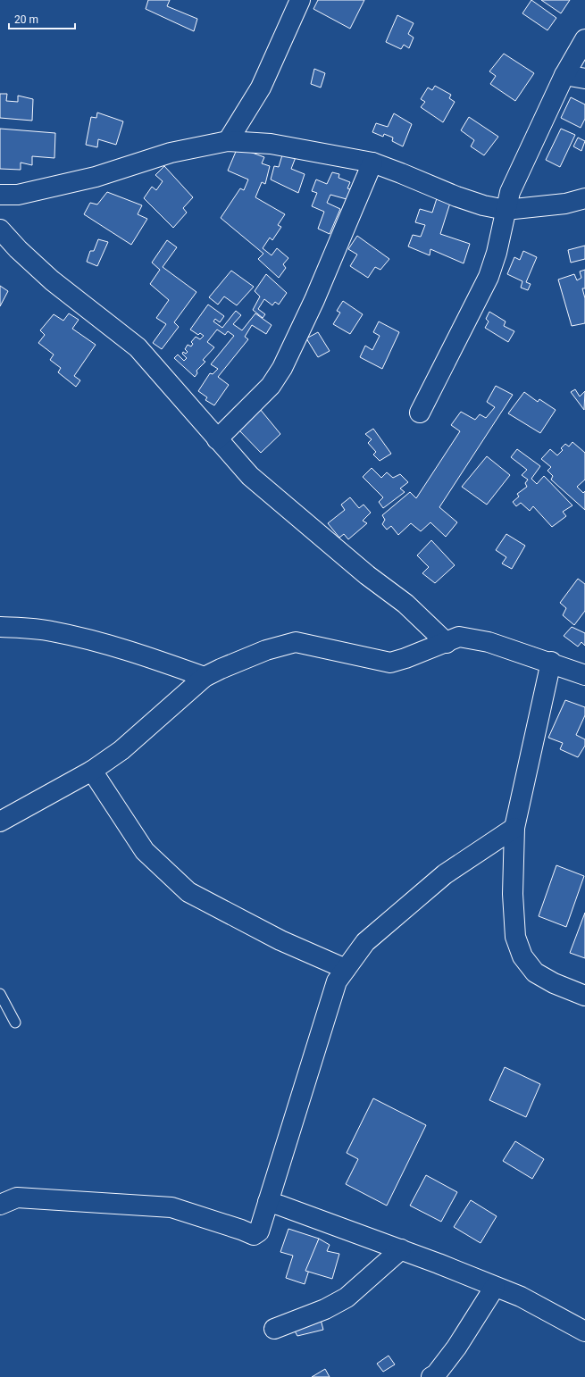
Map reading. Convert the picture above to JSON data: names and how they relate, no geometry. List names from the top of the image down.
{
  "scale_bar": "20 m"
}
